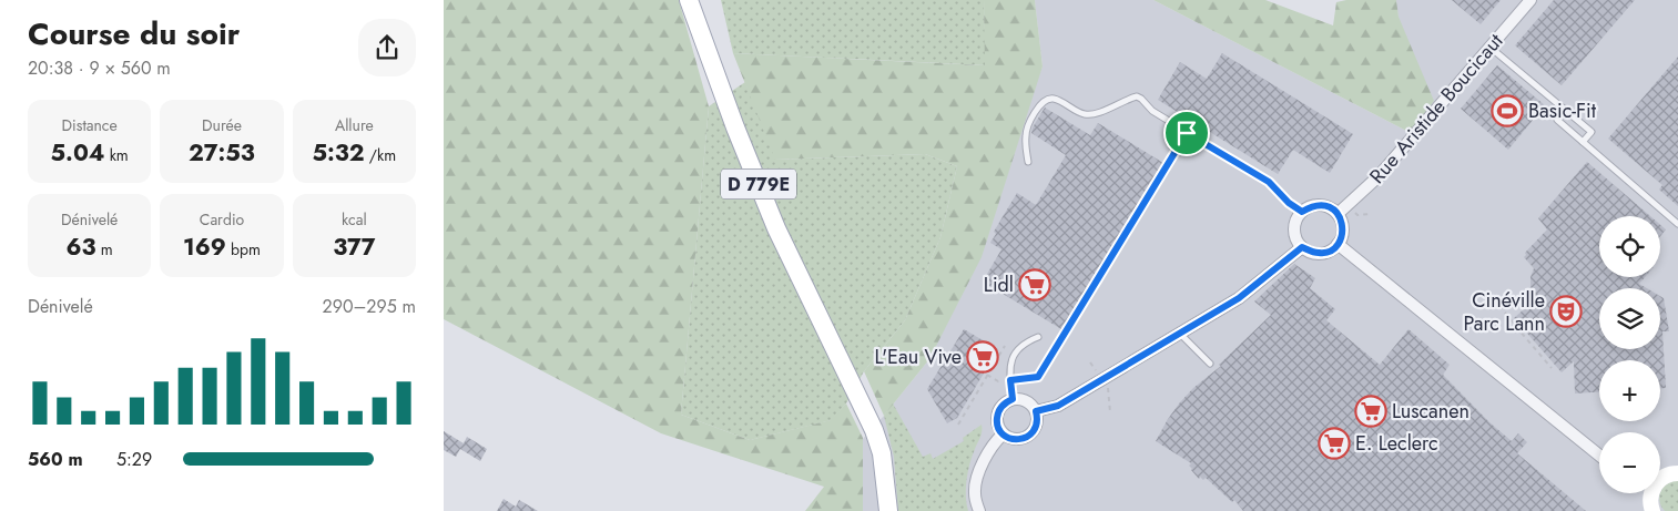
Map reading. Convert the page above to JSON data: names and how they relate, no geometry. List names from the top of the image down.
{
  "streets": {
    "main road": ["D 779E"],
    "street": ["Rue Aristide Boucicaut"]
  },
  "places": {
    "sports": ["Basic-Fit"],
    "supermarket": [
      "Lidl",
      "L'Eau Vive",
      "Luscanen",
      "E. Leclerc"
    ],
    "theatre": ["Cinéville Parc Lann"]
  },
  "page": {
    "heading": ["Course du soir", "20:38 · 9 × 560 m"],
    "stats": [
      ["Distance", "5.04 km"],
      ["Durée", "27:53"],
      ["Allure", "5:32 /km"],
      ["Dénivelé", "63 m"],
      ["Cardio", "169 bpm"],
      ["kcal", "377"]
    ],
    "map_buttons": ["+", "−"],
    "chart": ["Dénivelé", "290–295 m"],
    "list": [
      {
        "name": "560 m",
        "note": "5:29"
      }
    ]
  }
}
